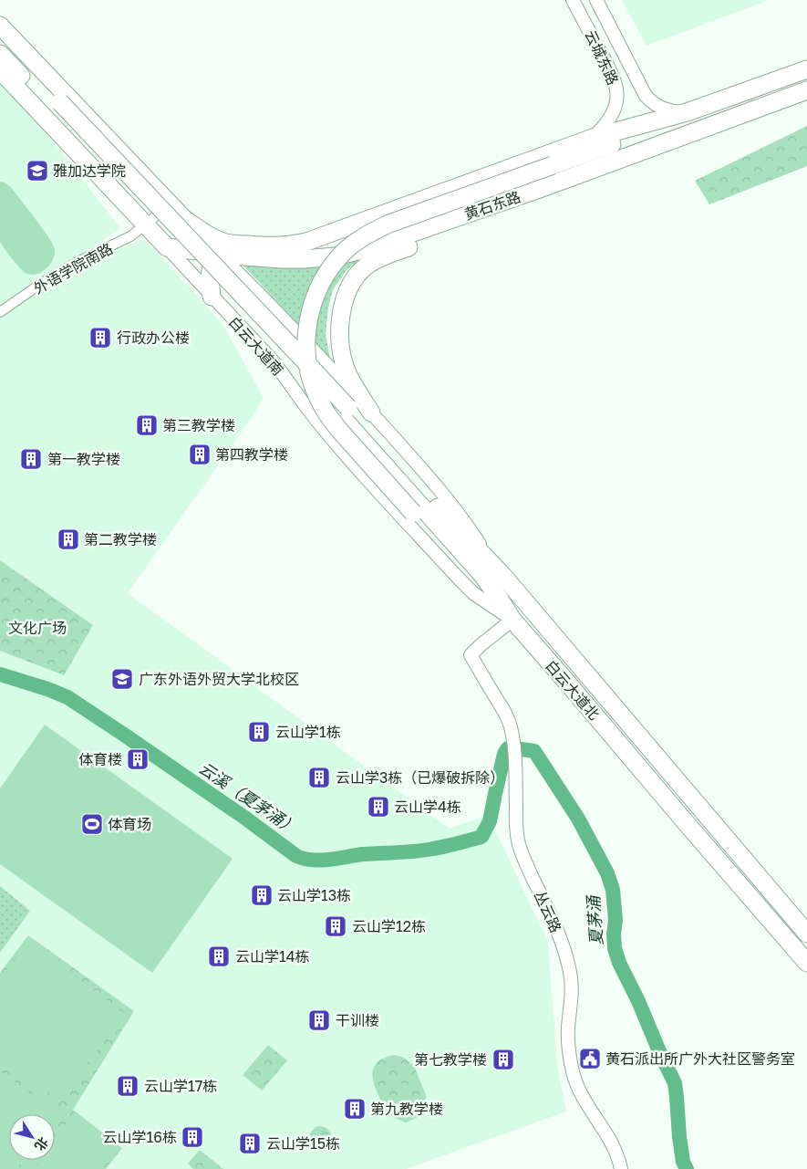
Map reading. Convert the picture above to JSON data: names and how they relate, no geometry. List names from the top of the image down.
{
  "streets": {
    "highway": ["黄石东路", "白云大道南", "白云大道北"],
    "main road": ["云城东路", "丛云路"],
    "street": ["外语学院南路"]
  },
  "crossings": [
    ["云城东路", "黄石东路"],
    ["黄石东路", "白云大道南"],
    ["外语学院南路", "白云大道南"],
    ["白云大道南", "白云大道北"],
    ["白云大道南", "丛云路"],
    ["白云大道北", "丛云路"]
  ],
  "water": ["云溪（夏茅涌）", "夏茅涌"],
  "parks": ["文化广场"],
  "places": {
    "school or university": ["雅加达学院", "广东外语外贸大学北校区"],
    "building": [
      "行政办公楼",
      "第三教学楼",
      "第四教学楼",
      "第一教学楼",
      "第二教学楼",
      "云山学1栋",
      "体育楼",
      "云山学3栋（已爆破拆除）",
      "云山学4栋",
      "云山学13栋",
      "云山学12栋",
      "云山学14栋",
      "干训楼",
      "第七教学楼",
      "云山学17栋",
      "第九教学楼",
      "云山学16栋",
      "云山学15栋"
    ],
    "sports": ["体育场"],
    "public building": ["黄石派出所广外大社区警务室"]
  },
  "north": "bottom right"
}
